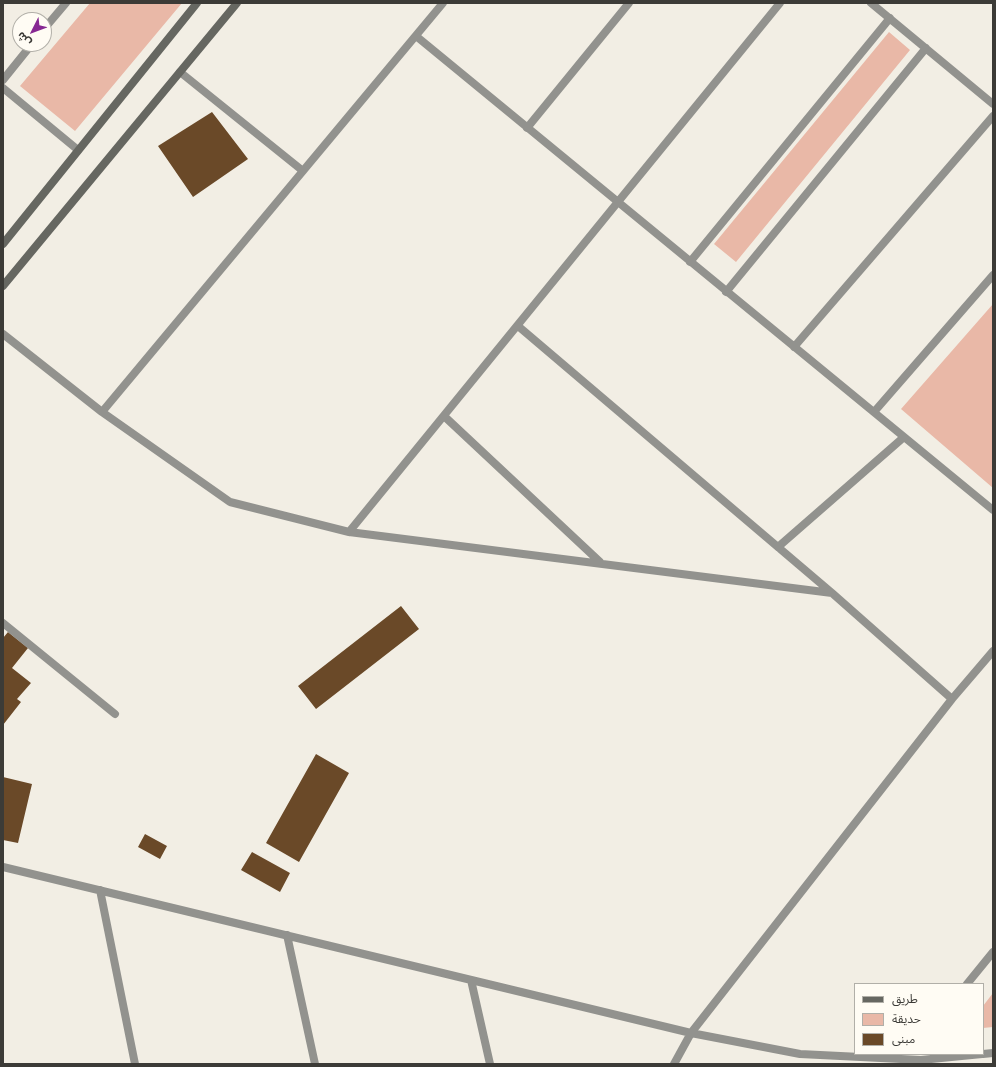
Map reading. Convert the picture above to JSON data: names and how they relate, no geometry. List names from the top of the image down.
{
  "legend": ["طريق", "حديقة", "مبنى"],
  "north": "bottom left"
}
